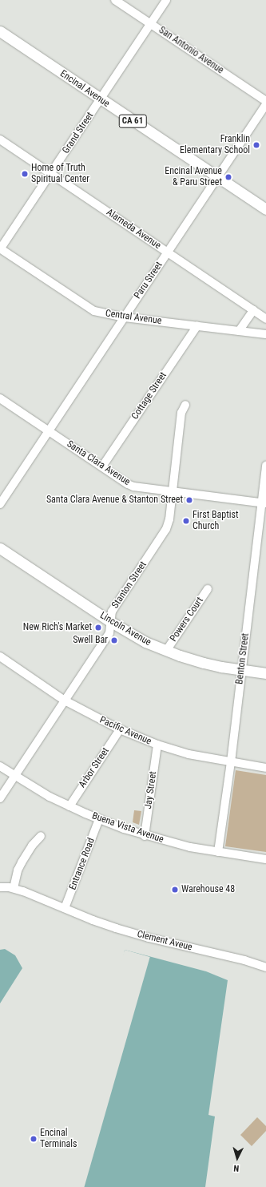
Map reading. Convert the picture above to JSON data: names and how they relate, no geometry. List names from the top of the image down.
{
  "streets": {
    "main road": ["Encinal Avenue", "CA 61", "Lincoln Avenue"],
    "street": [
      "San Antonio Avenue",
      "Grand Street",
      "Alameda Avenue",
      "Paru Street",
      "Central Avenue",
      "Cottage Street",
      "Santa Clara Avenue",
      "Stanton Street",
      "Powers Court",
      "Benton Street",
      "Pacific Avenue",
      "Arbor Street",
      "Jay Street",
      "Buena Vista Avenue",
      "Entrance Road",
      "Clement Aveue"
    ]
  },
  "crossings": [
    ["San Antonio Avenue", "Grand Street"],
    ["Encinal Avenue", "Grand Street"],
    ["Encinal Avenue", "Paru Street"],
    ["Grand Street", "Alameda Avenue"],
    ["Grand Street", "Central Avenue"],
    ["Alameda Avenue", "Paru Street"],
    ["Paru Street", "Central Avenue"],
    ["Paru Street", "Santa Clara Avenue"],
    ["Central Avenue", "Cottage Street"],
    ["Cottage Street", "Santa Clara Avenue"],
    ["Santa Clara Avenue", "Stanton Street"],
    ["Santa Clara Avenue", "Benton Street"],
    ["Stanton Street", "Lincoln Avenue"],
    ["Stanton Street", "Pacific Avenue"],
    ["Stanton Street", "Buena Vista Avenue"],
    ["Powers Court", "Lincoln Avenue"],
    ["Lincoln Avenue", "Benton Street"],
    ["Benton Street", "Pacific Avenue"],
    ["Benton Street", "Buena Vista Avenue"],
    ["Pacific Avenue", "Arbor Street"],
    ["Pacific Avenue", "Jay Street"],
    ["Arbor Street", "Buena Vista Avenue"],
    ["Jay Street", "Buena Vista Avenue"],
    ["Buena Vista Avenue", "Entrance Road"],
    ["Entrance Road", "Clement Aveue"]
  ],
  "places": [
    "Franklin Elementary School",
    "Home of Truth Spiritual Center",
    "Encinal Avenue & Paru Street",
    "Santa Clara Avenue & Stanton Street",
    "First Baptist Church",
    "New Rich's Market",
    "Swell Bar",
    "Warehouse 48",
    "Encinal Terminals"
  ],
  "north": "bottom"
}
